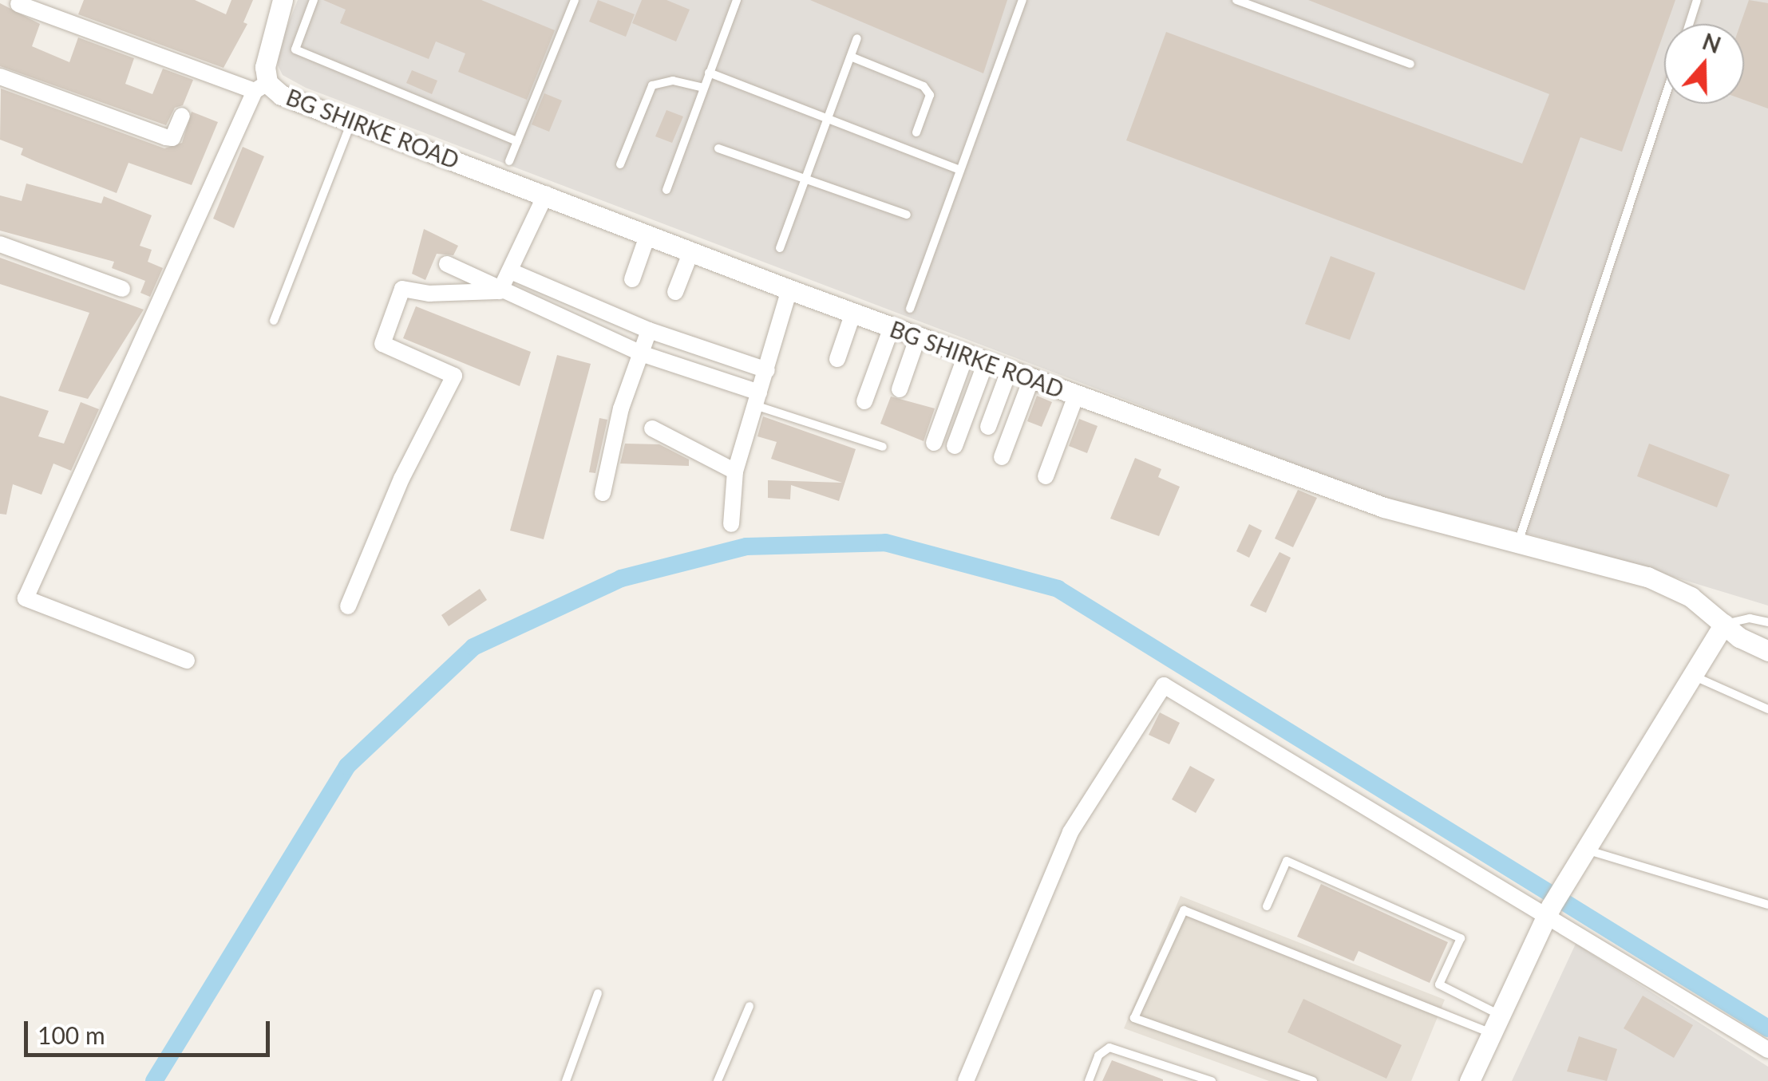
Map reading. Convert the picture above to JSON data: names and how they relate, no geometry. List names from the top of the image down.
{
  "streets": {
    "street": ["BG SHIRKE ROAD"]
  },
  "scale_bar": "100 m",
  "north": "top"
}
